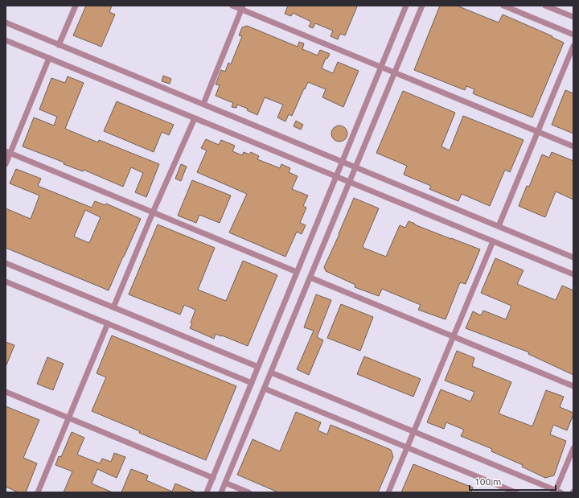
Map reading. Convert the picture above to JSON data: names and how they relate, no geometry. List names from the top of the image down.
{
  "scale_bar": "100 m"
}
